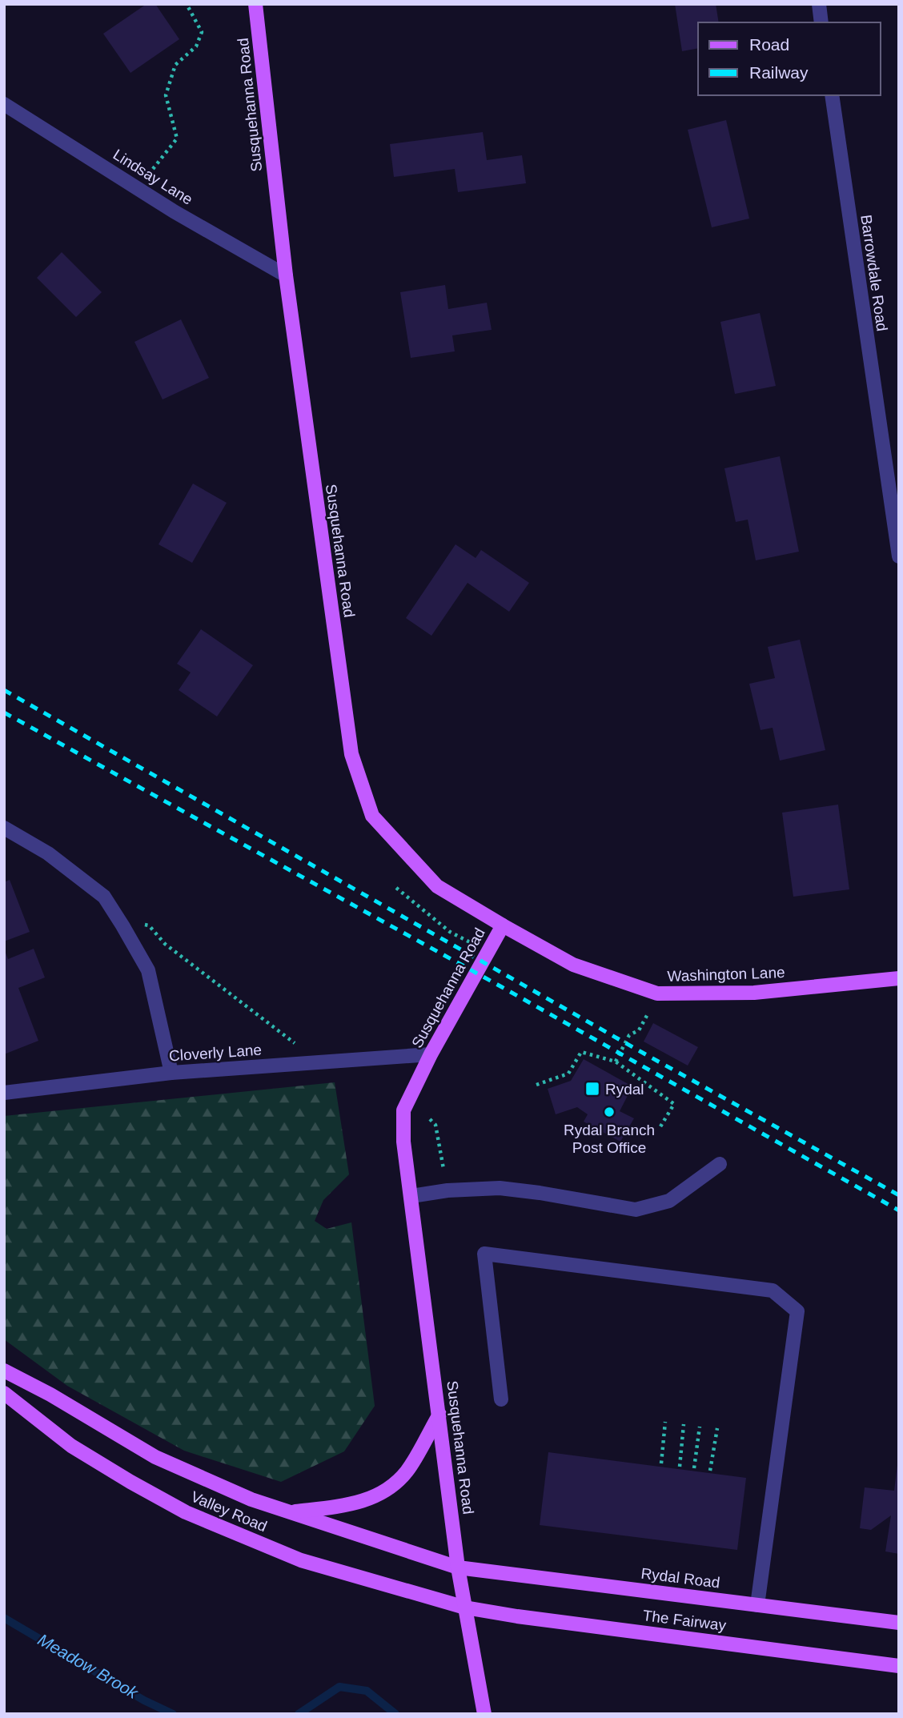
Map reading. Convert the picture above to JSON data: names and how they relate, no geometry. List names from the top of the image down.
{
  "streets": {
    "main road": [
      "Susquehanna Road",
      "Washington Lane",
      "Valley Road",
      "Rydal Road",
      "The Fairway"
    ],
    "street": ["Lindsay Lane", "Barrowdale Road", "Cloverly Lane"]
  },
  "crossings": [
    ["Susquehanna Road", "Lindsay Lane"],
    ["Susquehanna Road", "Washington Lane"],
    ["Susquehanna Road", "Cloverly Lane"],
    ["Susquehanna Road", "Valley Road"],
    ["Susquehanna Road", "Rydal Road"],
    ["Susquehanna Road", "The Fairway"],
    ["Valley Road", "Rydal Road"],
    ["Valley Road", "The Fairway"]
  ],
  "water": ["Meadow Brook"],
  "places": {
    "transit": ["Rydal"],
    "other": ["Rydal Branch Post Office"]
  },
  "legend": ["Road", "Railway"]
}
